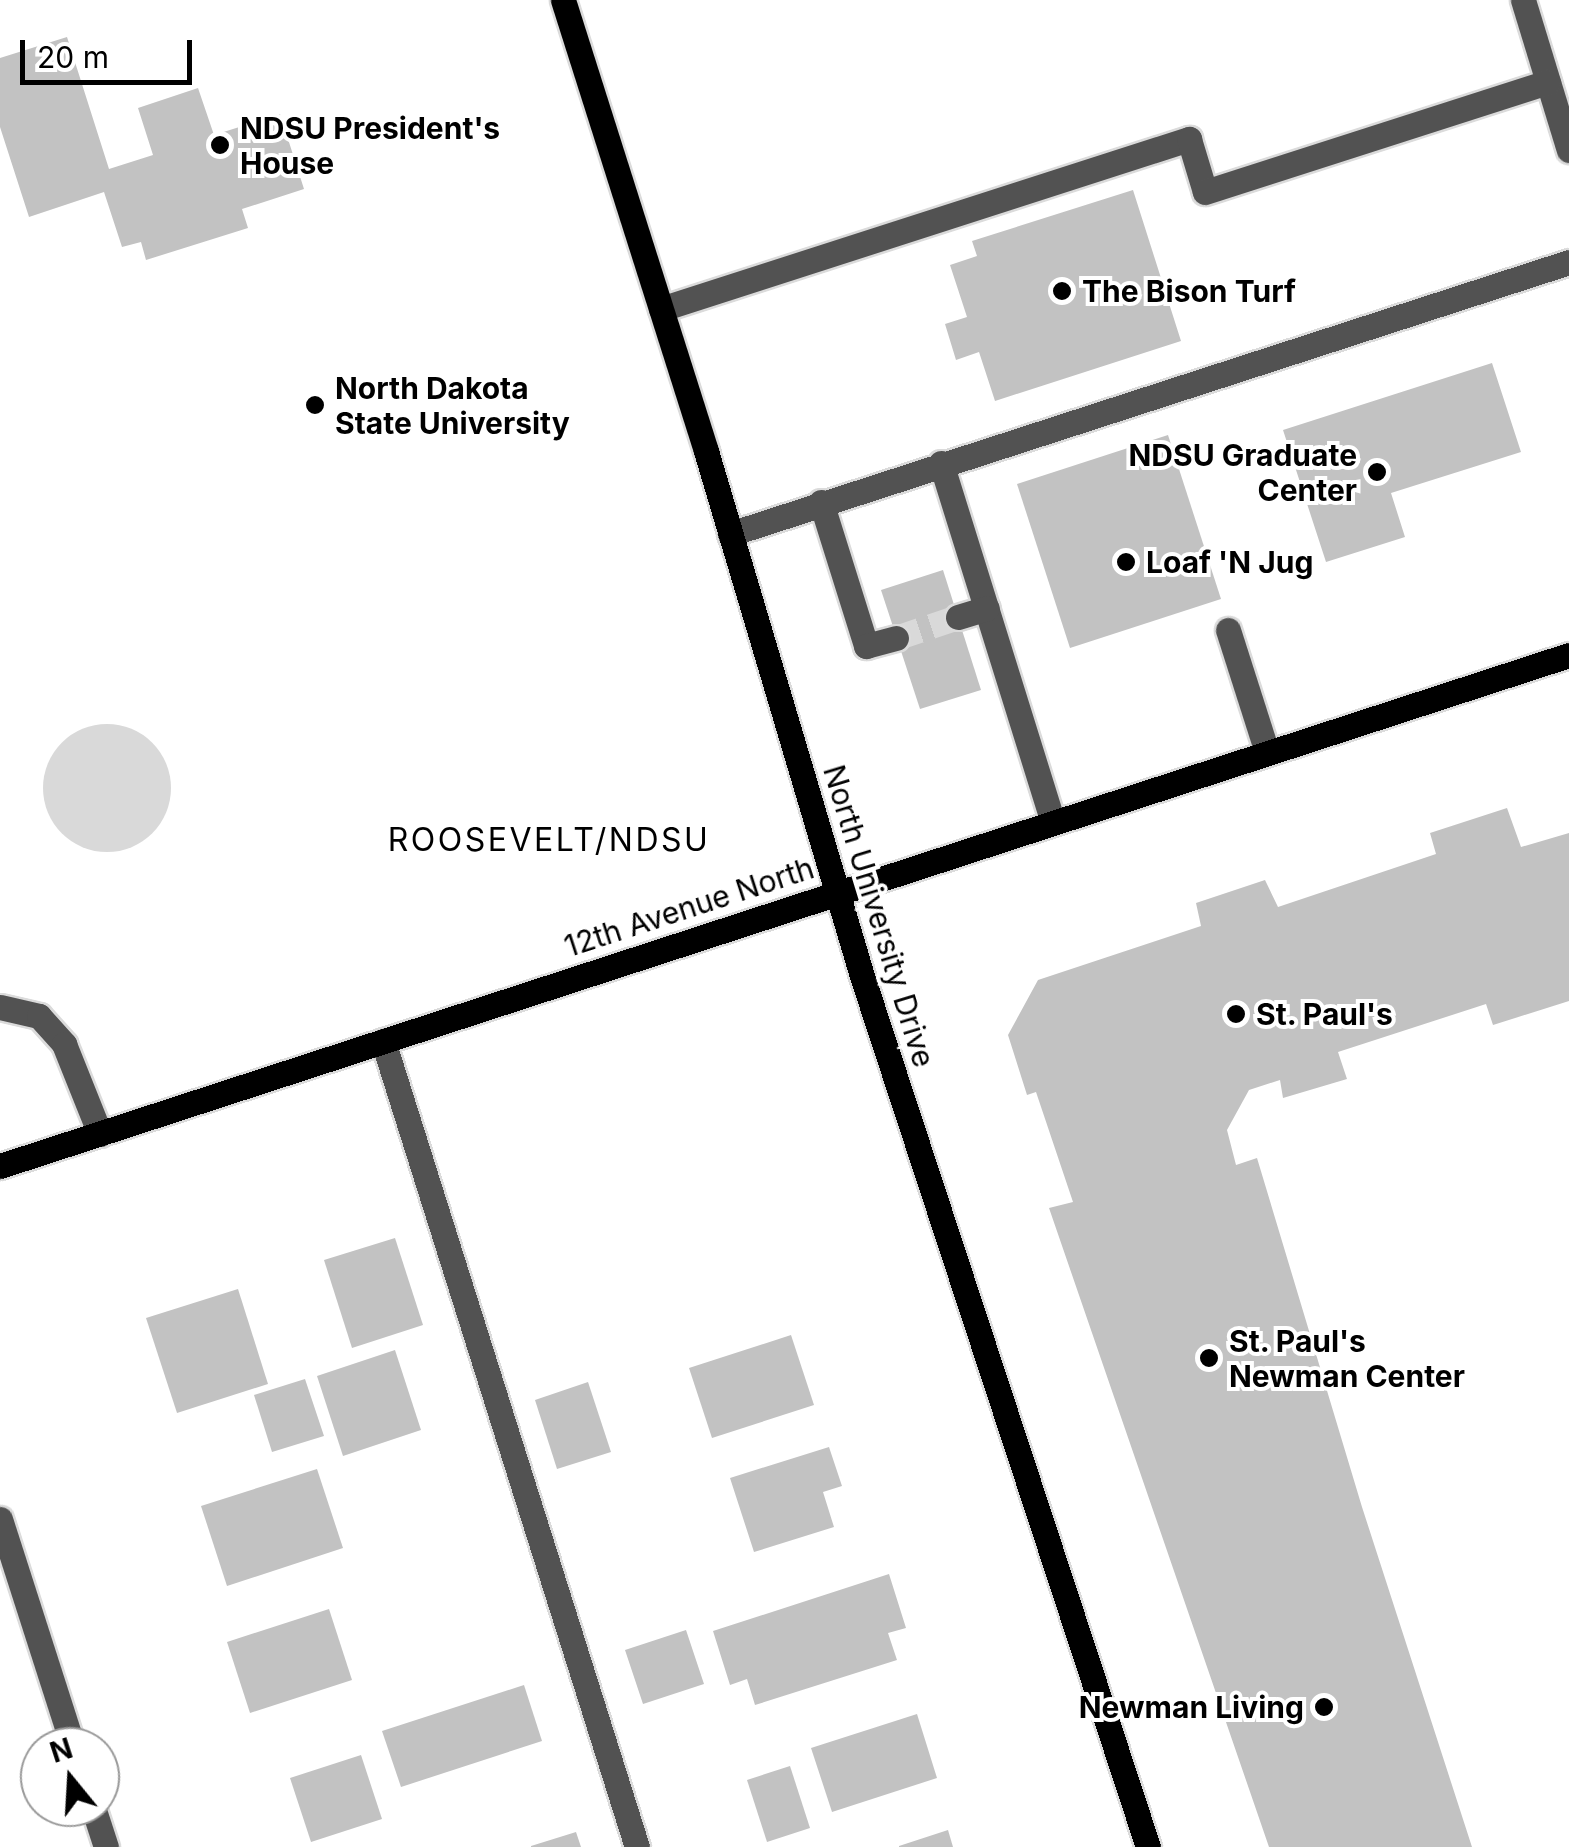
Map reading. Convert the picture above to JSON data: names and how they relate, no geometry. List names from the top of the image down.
{
  "streets": {
    "main road": ["12th Avenue North", "North University Drive"]
  },
  "crossings": [
    ["12th Avenue North", "North University Drive"]
  ],
  "districts": ["ROOSEVELT/NDSU"],
  "places": [
    "NDSU President's House",
    "The Bison Turf",
    "North Dakota State University",
    "NDSU Graduate Center",
    "Loaf 'N Jug",
    "St. Paul's",
    "St. Paul's Newman Center",
    "Newman Living"
  ],
  "scale_bar": "20 m",
  "north": "top"
}
